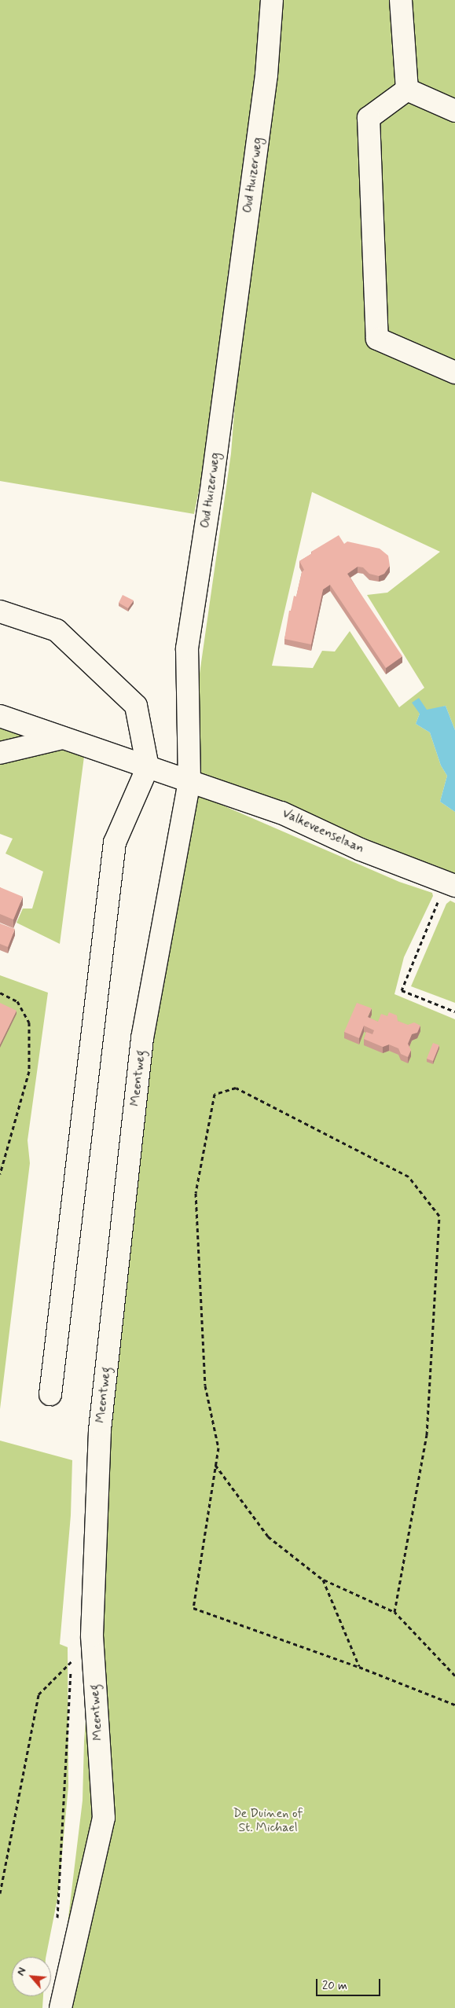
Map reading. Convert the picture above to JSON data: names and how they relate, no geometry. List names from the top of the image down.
{
  "streets": {
    "street": ["Oud Huizerweg", "Valkeveenselaan", "Meentweg"]
  },
  "crossings": [
    ["Oud Huizerweg", "Valkeveenselaan"],
    ["Oud Huizerweg", "Meentweg"],
    ["Valkeveenselaan", "Meentweg"]
  ],
  "parks": ["De Duinen of St. Michael"],
  "scale_bar": "20 m",
  "north": "top left"
}
